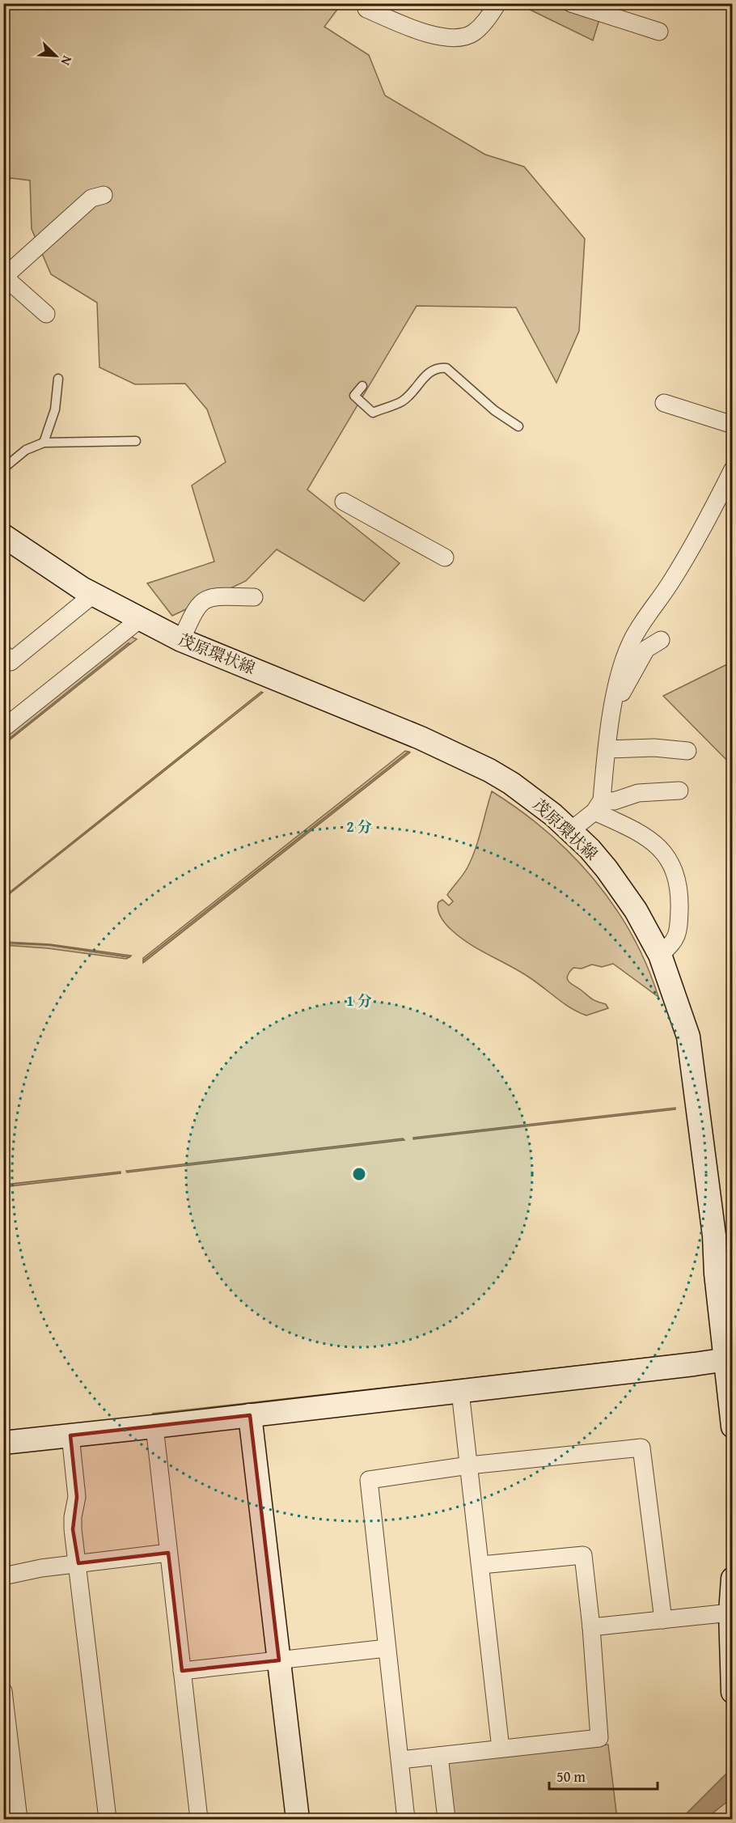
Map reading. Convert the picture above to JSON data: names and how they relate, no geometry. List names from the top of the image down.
{
  "streets": {
    "main road": ["茂原環状線"]
  },
  "scale_bar": "50 m",
  "north": "bottom right",
  "rings": ["2 分", "1 分"]
}
